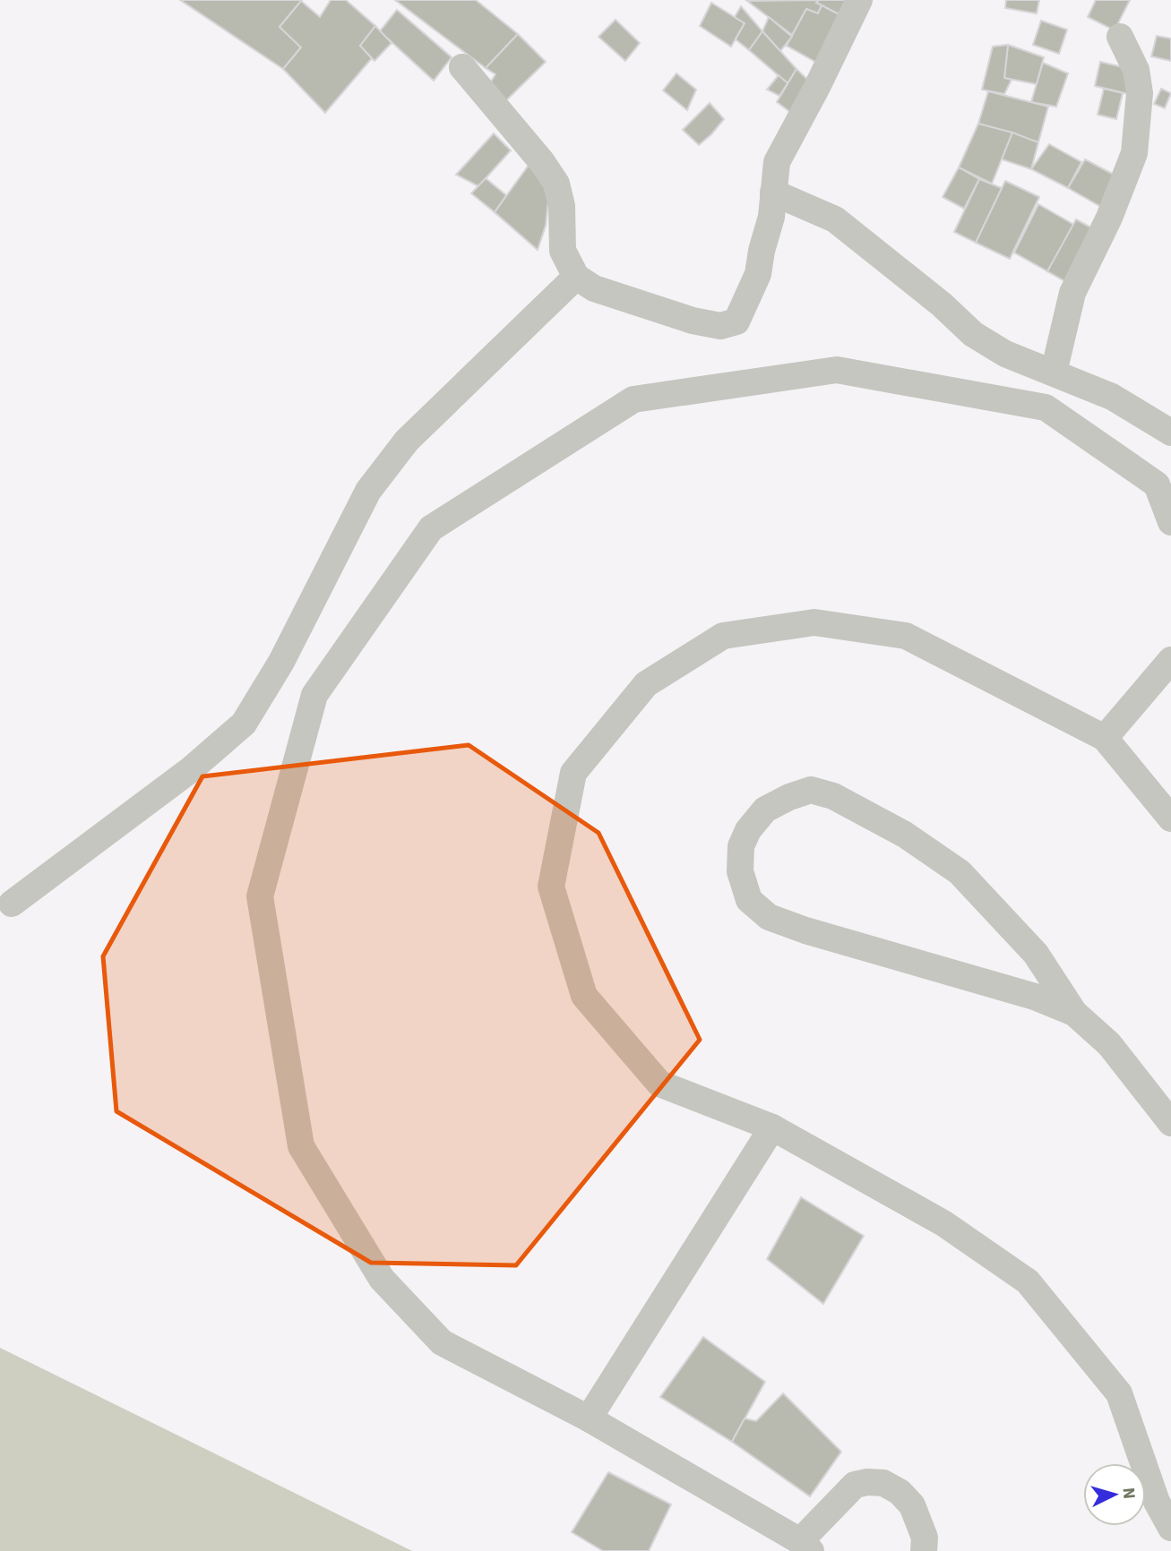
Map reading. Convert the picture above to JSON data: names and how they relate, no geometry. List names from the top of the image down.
{
  "north": "right"
}
